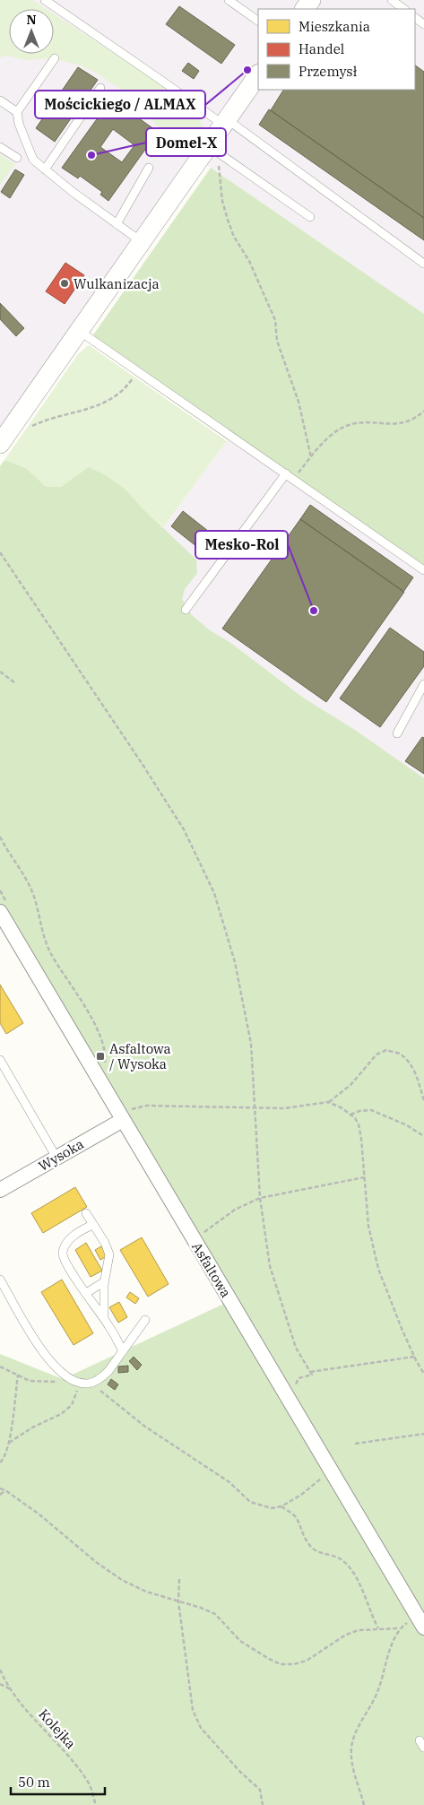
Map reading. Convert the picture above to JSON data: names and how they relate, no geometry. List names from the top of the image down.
{
  "streets": {
    "street": ["Wysoka", "Asfaltowa"],
    "path": ["Kolejka"]
  },
  "crossings": [
    ["Wysoka", "Asfaltowa"]
  ],
  "places": {
    "other": [
      "Mościckiego / ALMAX",
      "Domel-X",
      "Wulkanizacja",
      "Mesko-Rol"
    ],
    "transit": ["Asfaltowa / Wysoka"]
  },
  "legend": ["Mieszkania", "Handel", "Przemysł"],
  "scale_bar": "50 m",
  "north": "top"
}
